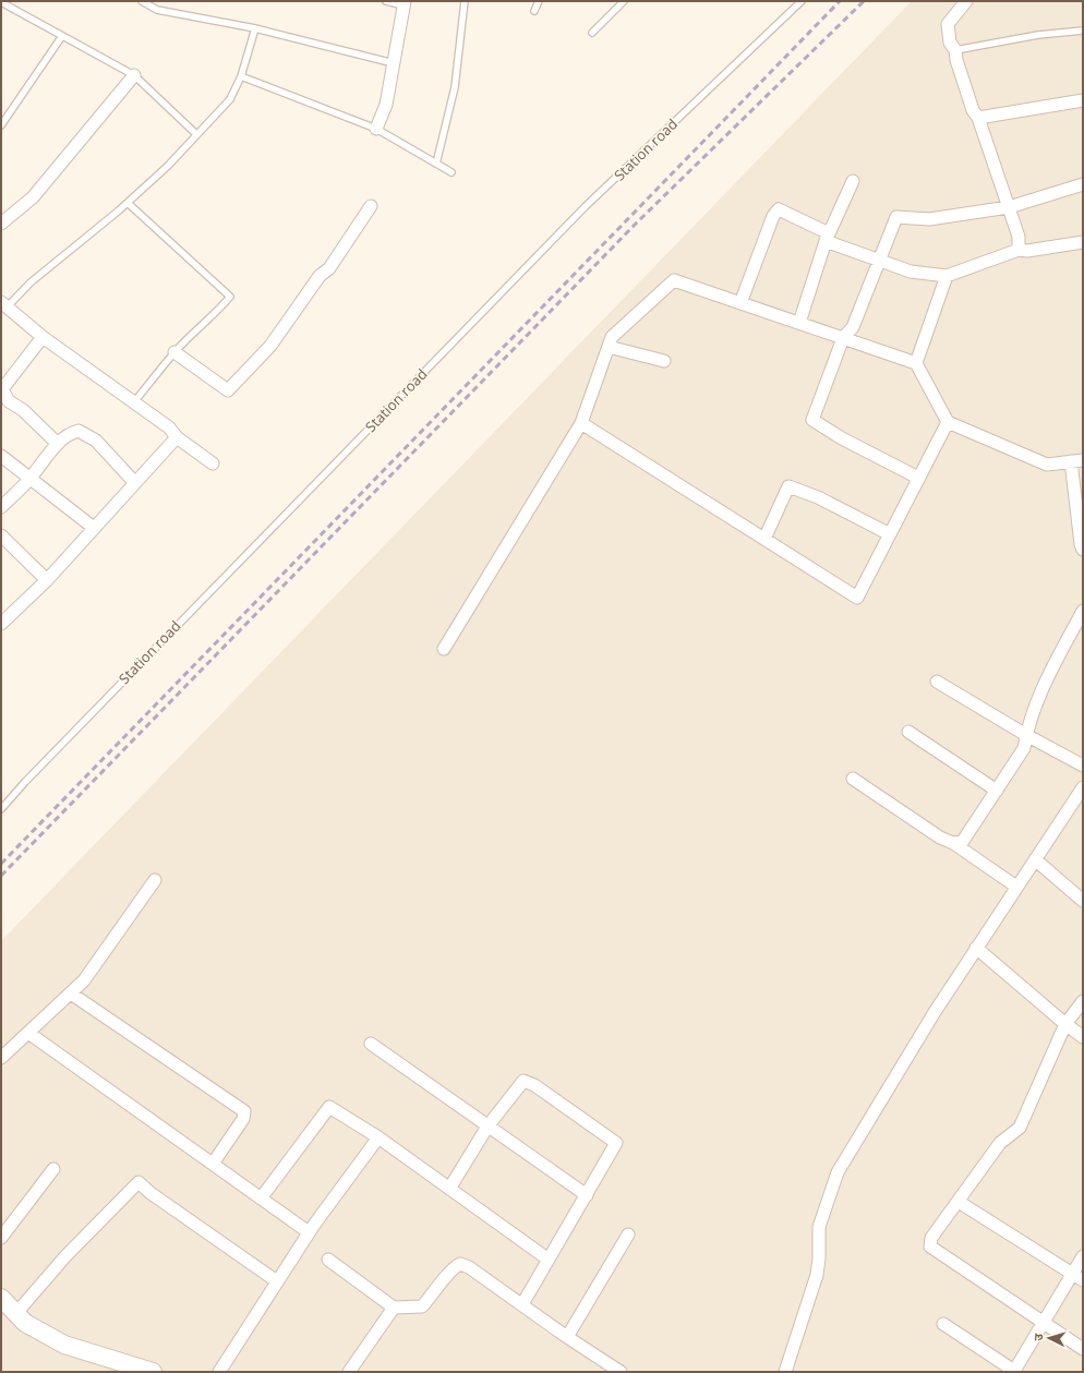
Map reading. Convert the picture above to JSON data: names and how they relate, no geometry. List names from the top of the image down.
{
  "streets": {
    "lane": ["Station road"]
  },
  "north": "left"
}
